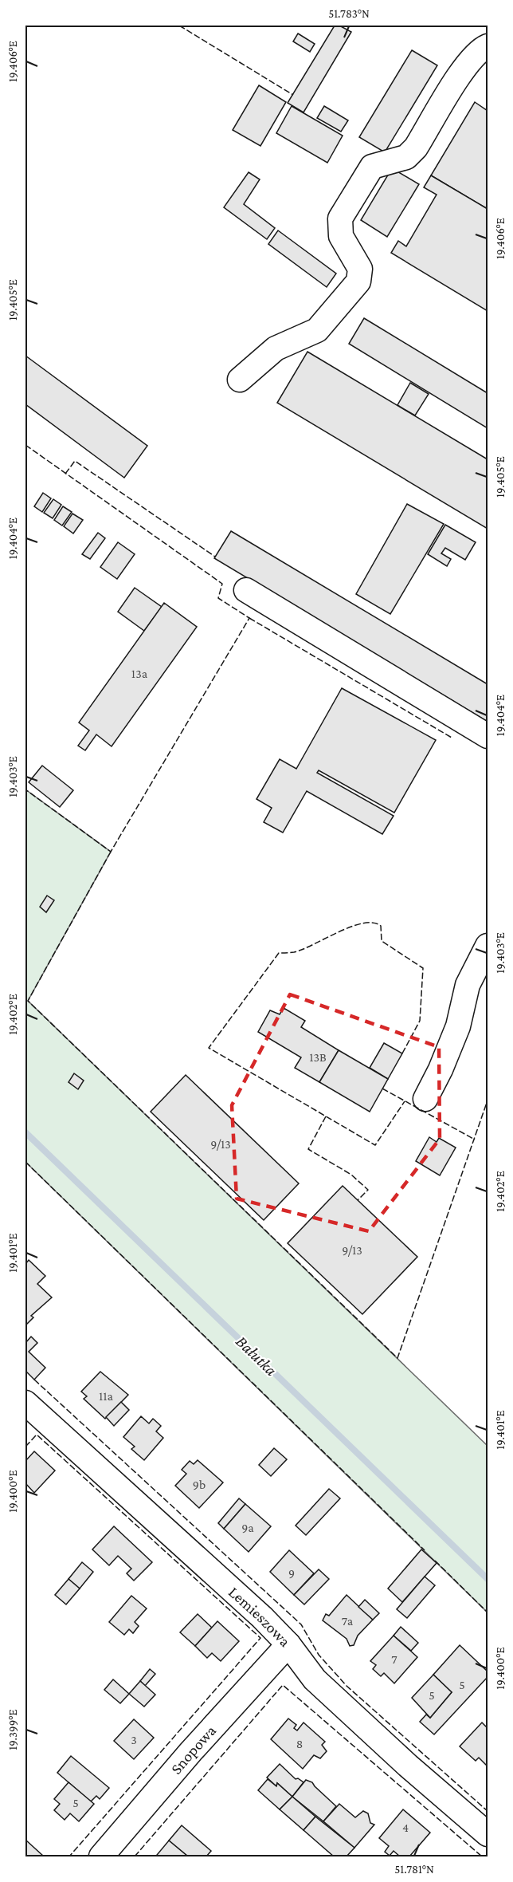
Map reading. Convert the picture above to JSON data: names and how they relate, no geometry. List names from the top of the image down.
{
  "streets": {
    "street": ["Lemieszowa", "Snopowa"]
  },
  "crossings": [
    ["Lemieszowa", "Snopowa"]
  ],
  "water": ["Bałutka"],
  "house_numbers": [
    "13a",
    "13B",
    "9/13",
    "9/13",
    "11a",
    "9b",
    "9a",
    "9",
    "7a",
    "7",
    "5",
    "5",
    "3",
    "8",
    "5",
    "4"
  ],
  "coordinates": [
    "51.783°N",
    "19.406°E",
    "19.405°E",
    "19.404°E",
    "19.403°E",
    "19.402°E",
    "19.401°E",
    "19.400°E",
    "19.399°E",
    "51.781°N"
  ]
}
